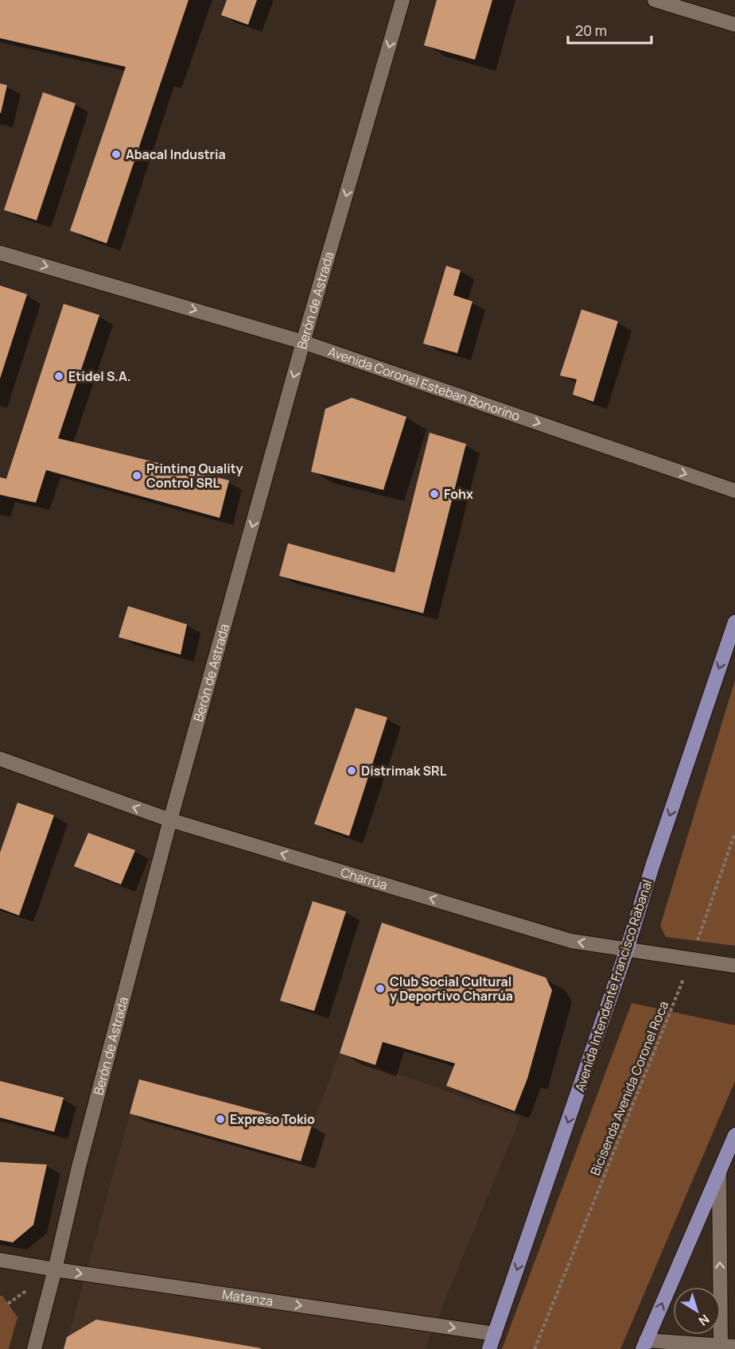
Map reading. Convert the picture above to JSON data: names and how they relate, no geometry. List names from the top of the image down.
{
  "streets": {
    "main road": ["Avenida Intendente Francisco Rabanal"],
    "street": [
      "Berón de Astrada",
      "Avenida Coronel Esteban Bonorino",
      "Charrúa",
      "Matanza"
    ],
    "path": ["Bicisenda Avenida Coronel Roca"]
  },
  "crossings": [
    ["Berón de Astrada", "Avenida Coronel Esteban Bonorino"],
    ["Berón de Astrada", "Charrúa"],
    ["Berón de Astrada", "Matanza"],
    ["Charrúa", "Avenida Intendente Francisco Rabanal"],
    ["Charrúa", "Bicisenda Avenida Coronel Roca"],
    ["Avenida Intendente Francisco Rabanal", "Matanza"]
  ],
  "one_way": [
    "Berón de Astrada",
    "Avenida Coronel Esteban Bonorino",
    "Charrúa",
    "Avenida Intendente Francisco Rabanal",
    "Matanza"
  ],
  "places": [
    "Abacal Industria",
    "Etidel S.A.",
    "Printing Quality Control SRL",
    "Fohx",
    "Distrimak SRL",
    "Club Social Cultural y Deportivo Charrúa",
    "Expreso Tokio"
  ],
  "scale_bar": "20 m",
  "north": "bottom right"
}
